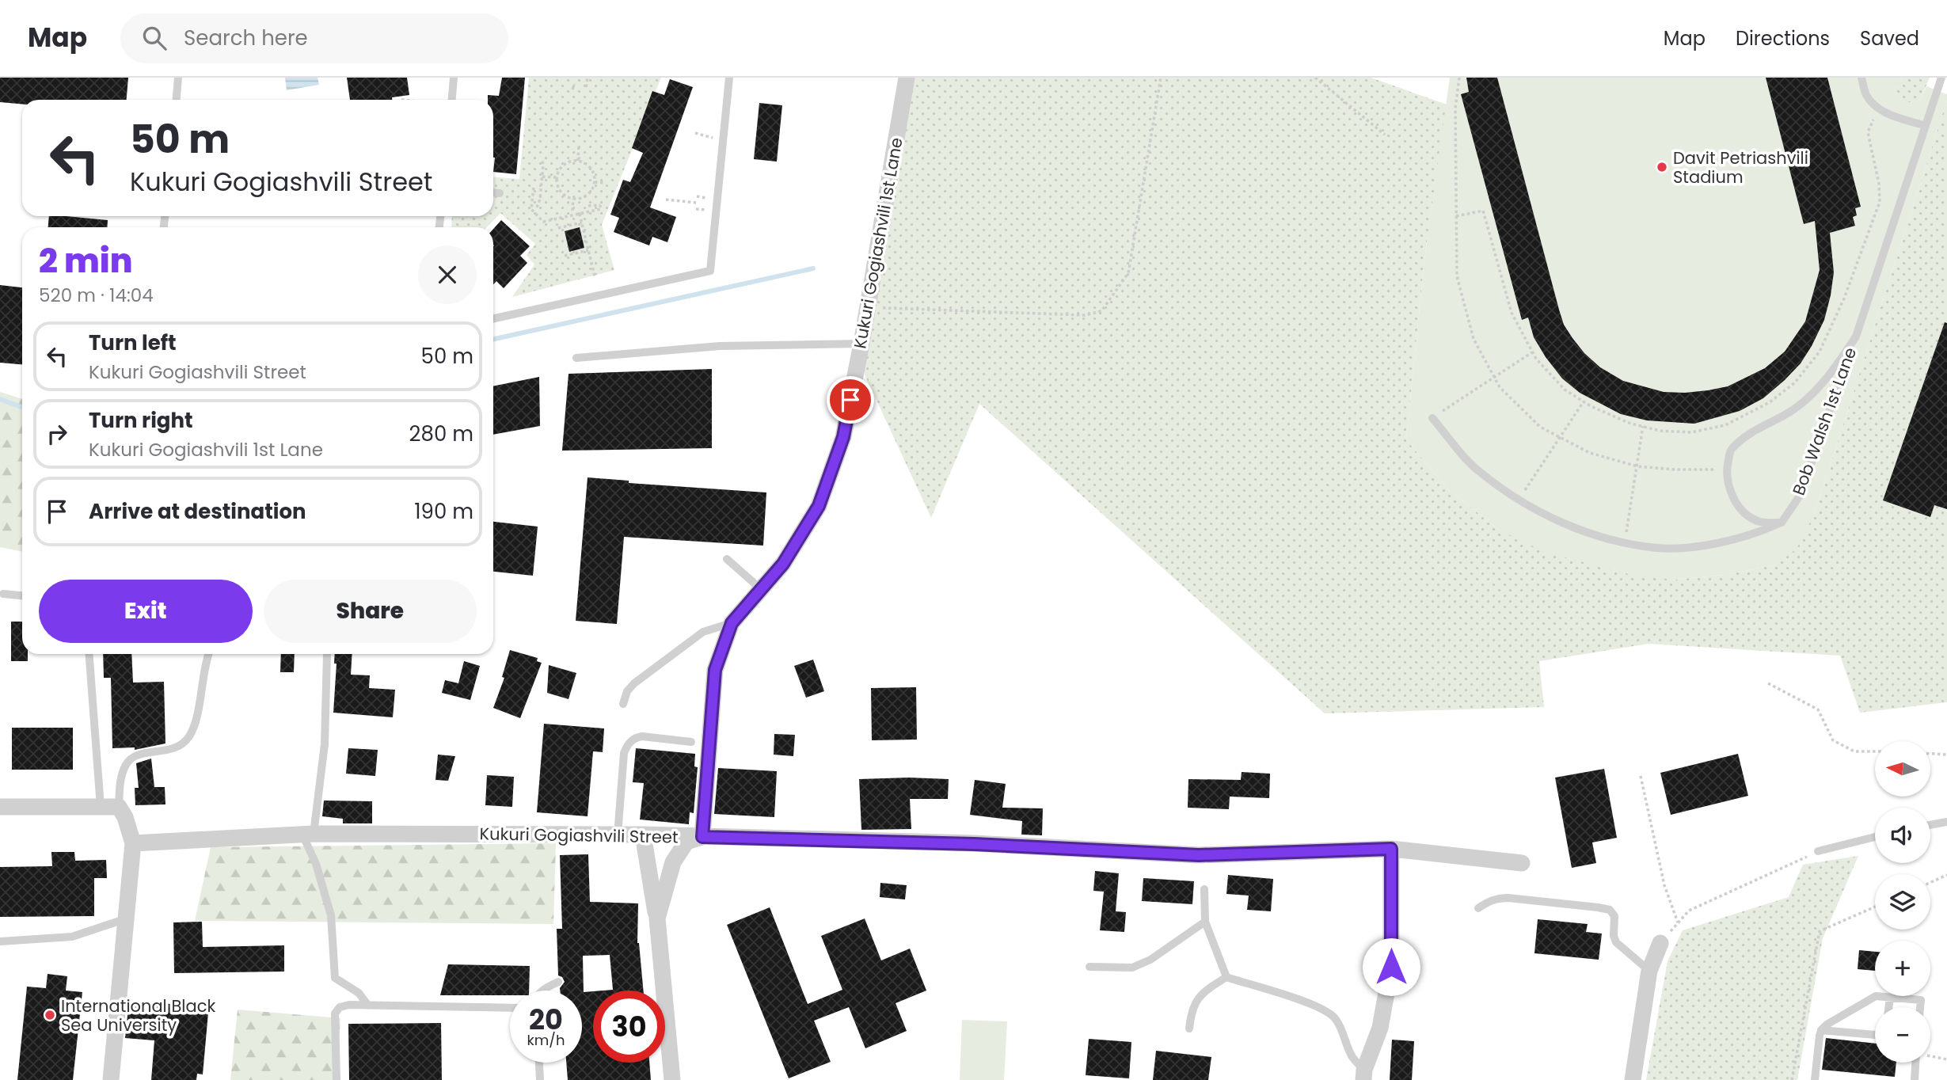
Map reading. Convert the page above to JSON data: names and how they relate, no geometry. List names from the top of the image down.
{
  "streets": {
    "street": ["Kukuri Gogiashvili 1st Lane", "Kukuri Gogiashvili Street"],
    "lane": ["Bob Walsh 1st Lane"]
  },
  "crossings": [
    ["Kukuri Gogiashvili 1st Lane", "Kukuri Gogiashvili Street"]
  ],
  "places": ["Davit Petriashvili Stadium", "International Black Sea University"],
  "north": "left",
  "page": {
    "header": "Map",
    "search": "Search here",
    "nav": ["Map", "Directions", "Saved"],
    "turn": ["50 m", "Kukuri Gogiashvili Street"],
    "heading": ["2 min", "520 m · 14:04"],
    "list": [
      {
        "name": "Turn left",
        "note": "Kukuri Gogiashvili Street",
        "value": "50 m"
      },
      {
        "name": "Turn right",
        "note": "Kukuri Gogiashvili 1st Lane",
        "value": "280 m"
      },
      {
        "name": "Arrive at destination",
        "value": "190 m"
      }
    ],
    "buttons": ["Exit", "Share"],
    "map_buttons": ["+", "−"],
    "speed": "20 km/h",
    "limit": "30"
  }
}
